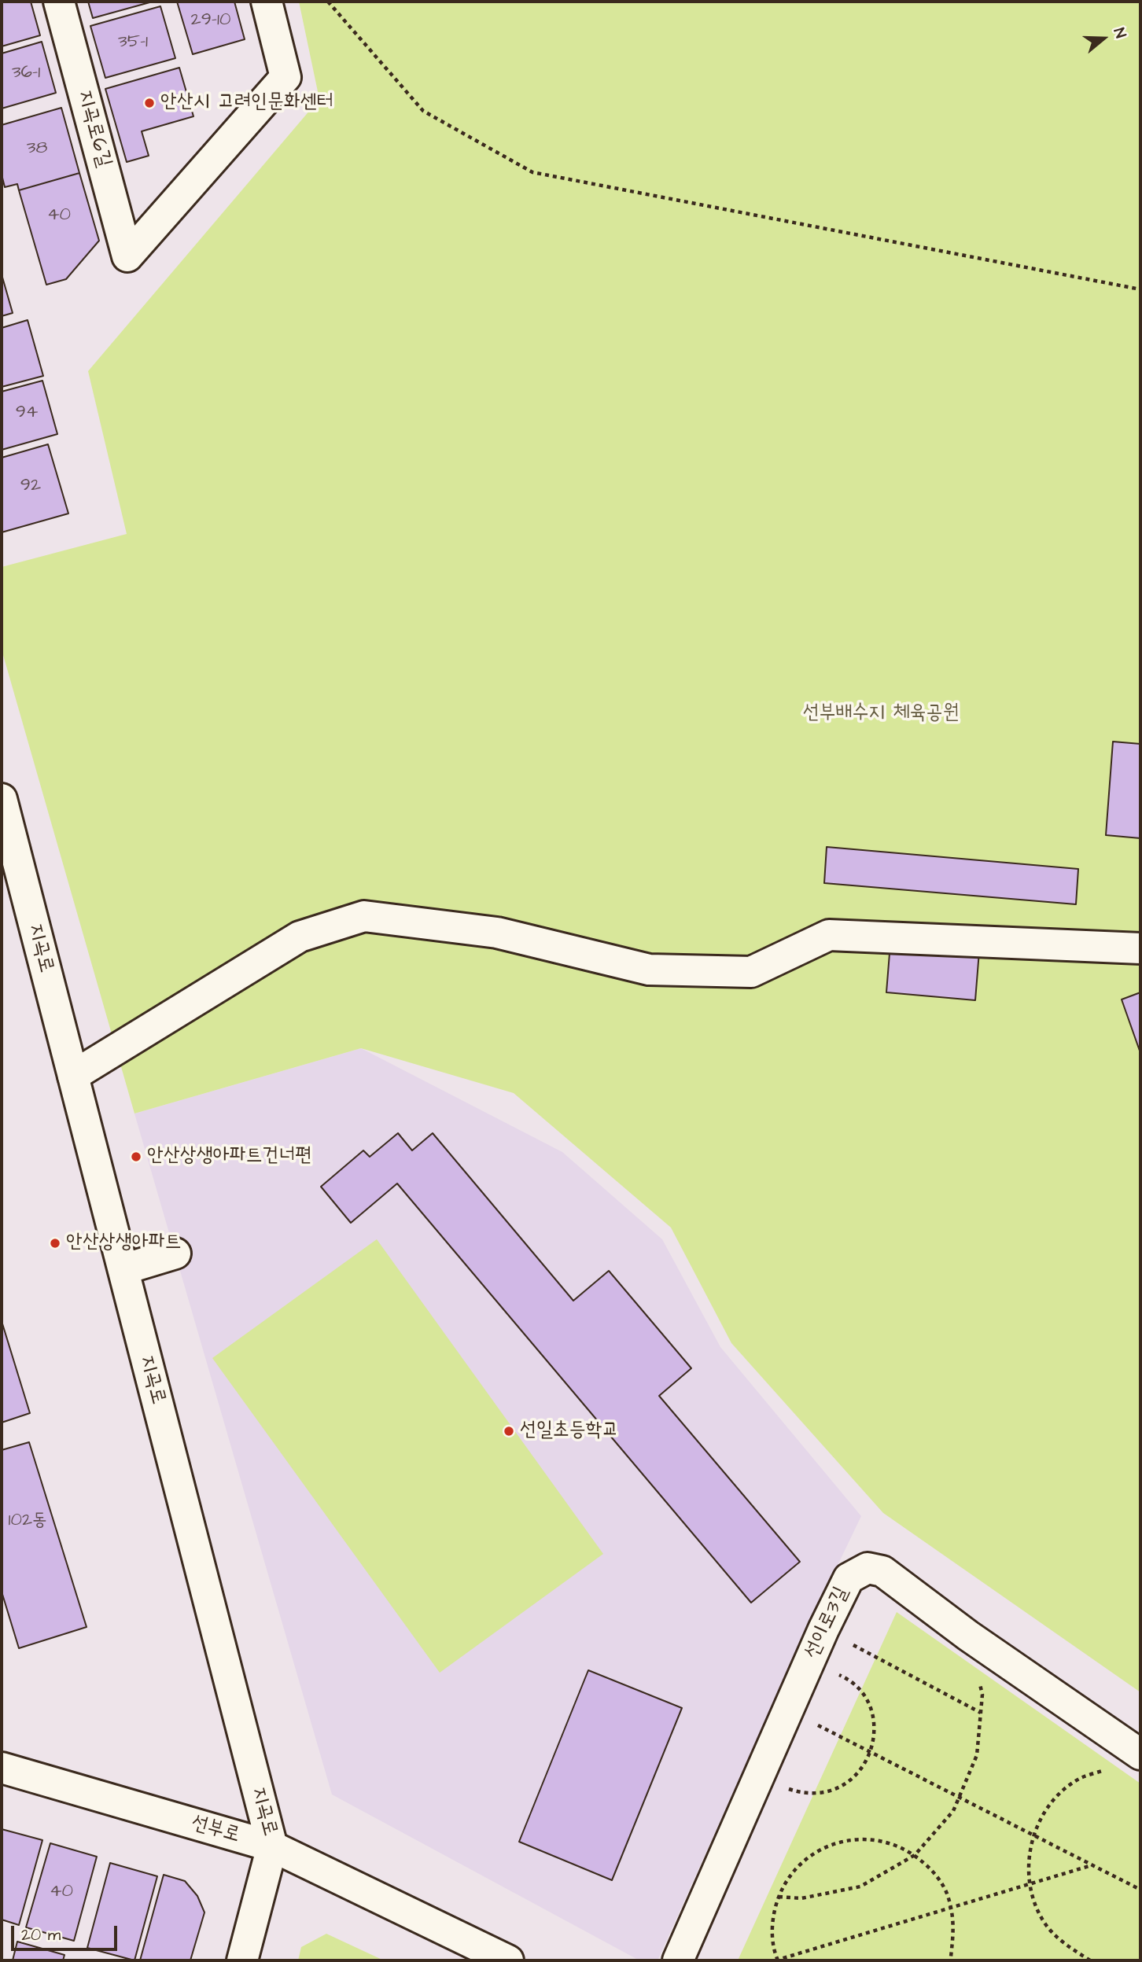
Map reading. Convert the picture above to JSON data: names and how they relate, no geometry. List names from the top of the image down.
{
  "streets": {
    "main road": [
      "지곡로6길",
      "지곡로",
      "선이로3길",
      "선부로"
    ]
  },
  "crossings": [
    ["지곡로", "선부로"]
  ],
  "parks": ["선부배수지 체육공원"],
  "places": [
    "안산시 고려인문화센터",
    "안산상생아파트건너편",
    "안산상생아파트",
    "선일초등학교"
  ],
  "house_numbers": [
    "29-10",
    "35-1",
    "36-1",
    "38",
    "40",
    "94",
    "92",
    "102동",
    "40"
  ],
  "scale_bar": "20 m",
  "north": "right"
}
